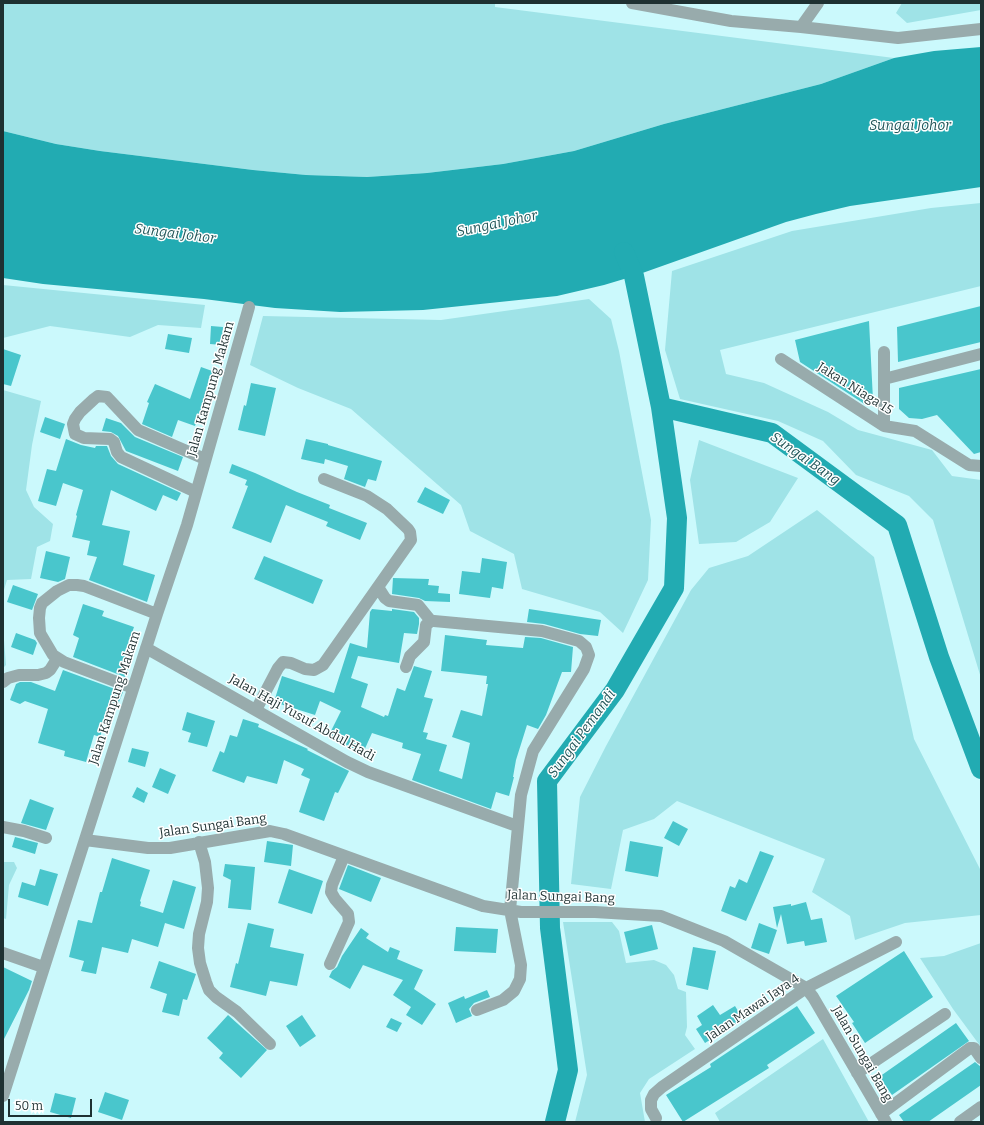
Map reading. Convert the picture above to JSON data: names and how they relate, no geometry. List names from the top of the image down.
{
  "streets": {
    "street": [
      "Jalan Kampung Makam",
      "Jakan Niaga 15",
      "Jalan Haji Yusuf Abdul Hadi",
      "Jalan Sungai Bang",
      "Jalan Mawai Jaya 4"
    ]
  },
  "crossings": [
    ["Jalan Kampung Makam", "Jalan Haji Yusuf Abdul Hadi"],
    ["Jalan Kampung Makam", "Jalan Sungai Bang"],
    ["Jalan Sungai Bang", "Jalan Mawai Jaya 4"]
  ],
  "water": ["Sungai Johor", "Sungai Bang", "Sungai Pemandi"],
  "scale_bar": "50 m"
}
